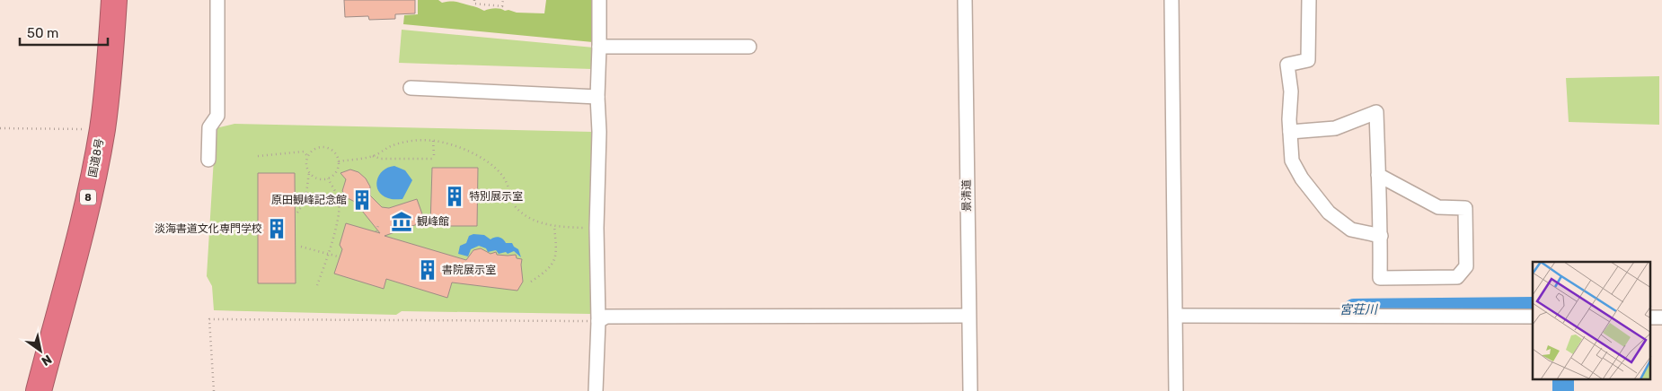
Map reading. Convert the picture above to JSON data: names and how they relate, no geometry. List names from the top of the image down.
{
  "streets": {
    "highway": ["国道8号", "8"],
    "street": ["景清道"]
  },
  "water": ["宮荘川"],
  "places": {
    "building": [
      "特別展示室",
      "原田観峰記念館",
      "淡海書道文化専門学校",
      "書院展示室"
    ],
    "museum": ["観峰館"]
  },
  "scale_bar": "50 m",
  "north": "bottom right"
}
